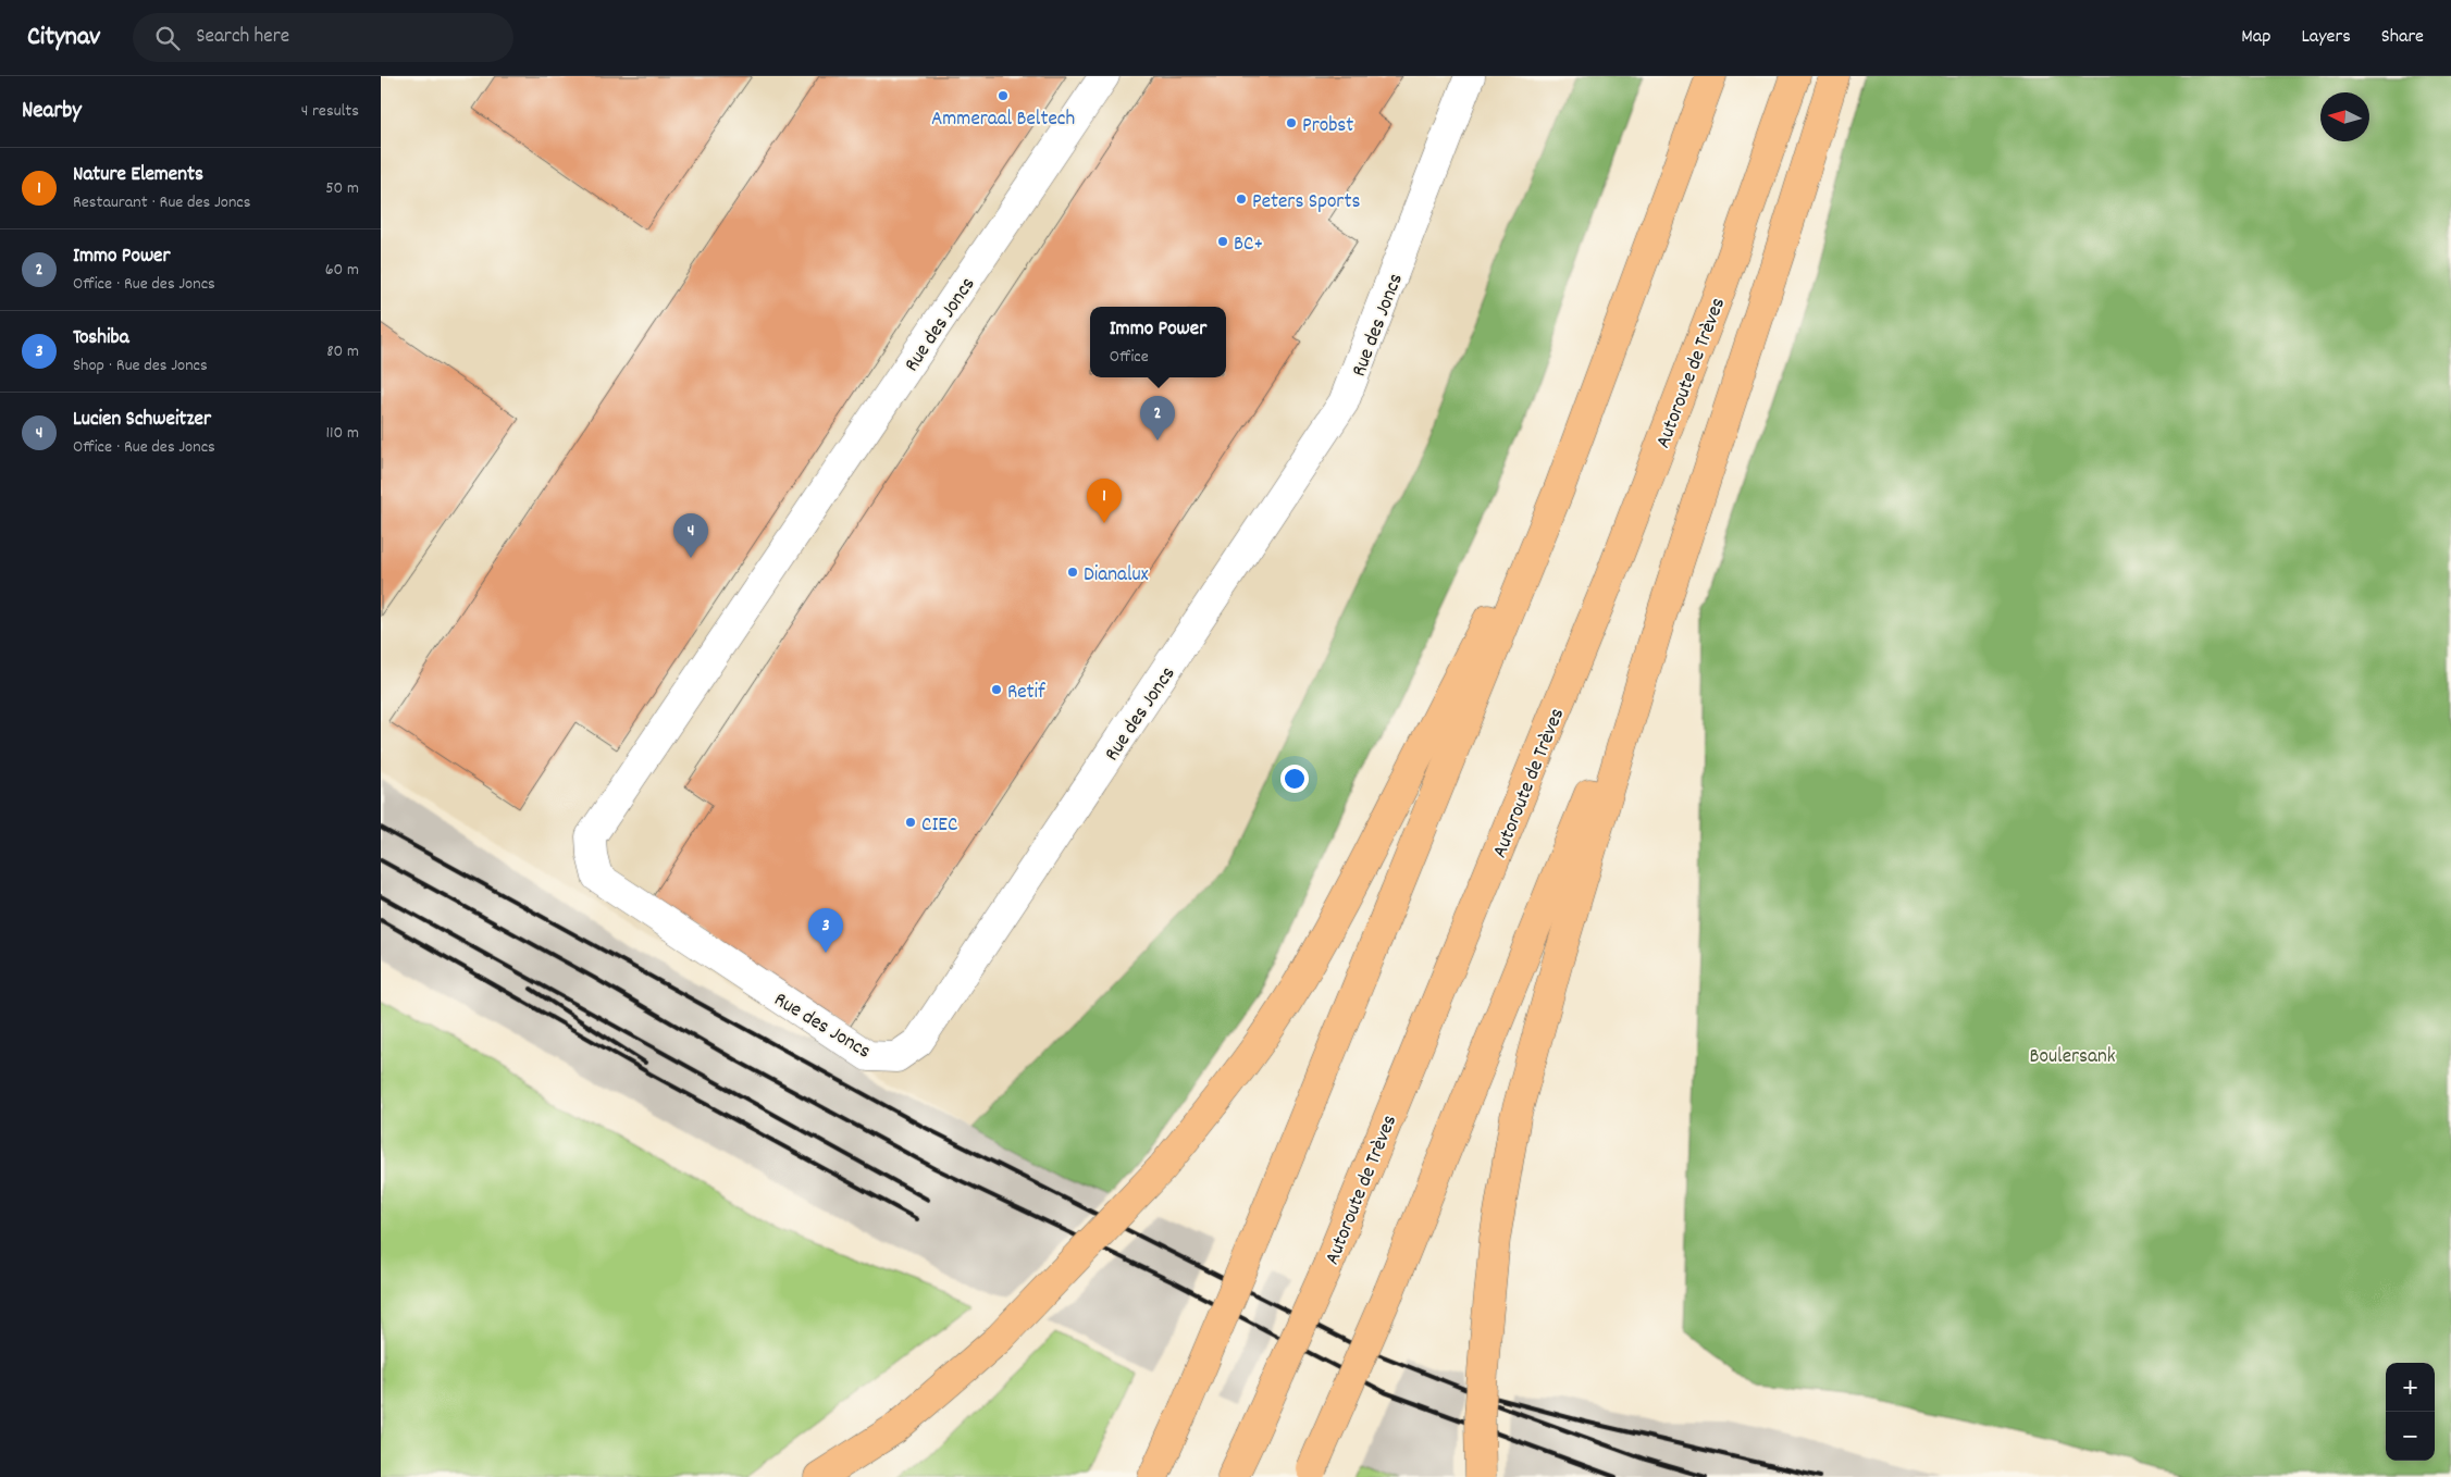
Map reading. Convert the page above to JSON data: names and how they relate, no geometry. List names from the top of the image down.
{
  "streets": {
    "highway": ["Autoroute de Trèves"],
    "street": ["Rue des Joncs"]
  },
  "parks": ["Boulersank"],
  "places": [
    "Ammeraal Beltech",
    "Probst",
    "Peters Sports",
    "BC+",
    "Dianalux",
    "Retif",
    "CIEC"
  ],
  "north": "left",
  "page": {
    "header": "Citynav",
    "search": "Search here",
    "nav": ["Map", "Layers", "Share"],
    "heading": ["Nearby", "4 results"],
    "list": [
      {
        "mark": "1",
        "name": "Nature Elements",
        "note": "Restaurant · Rue des Joncs",
        "value": "50 m"
      },
      {
        "mark": "2",
        "name": "Immo Power",
        "note": "Office · Rue des Joncs",
        "value": "60 m"
      },
      {
        "mark": "3",
        "name": "Toshiba",
        "note": "Shop · Rue des Joncs",
        "value": "80 m"
      },
      {
        "mark": "4",
        "name": "Lucien Schweitzer",
        "note": "Office · Rue des Joncs",
        "value": "110 m"
      }
    ],
    "popup": ["Immo Power", "Office"],
    "pins": [
      "2",
      "1",
      "4",
      "3"
    ],
    "map_buttons": ["+", "−"]
  }
}
